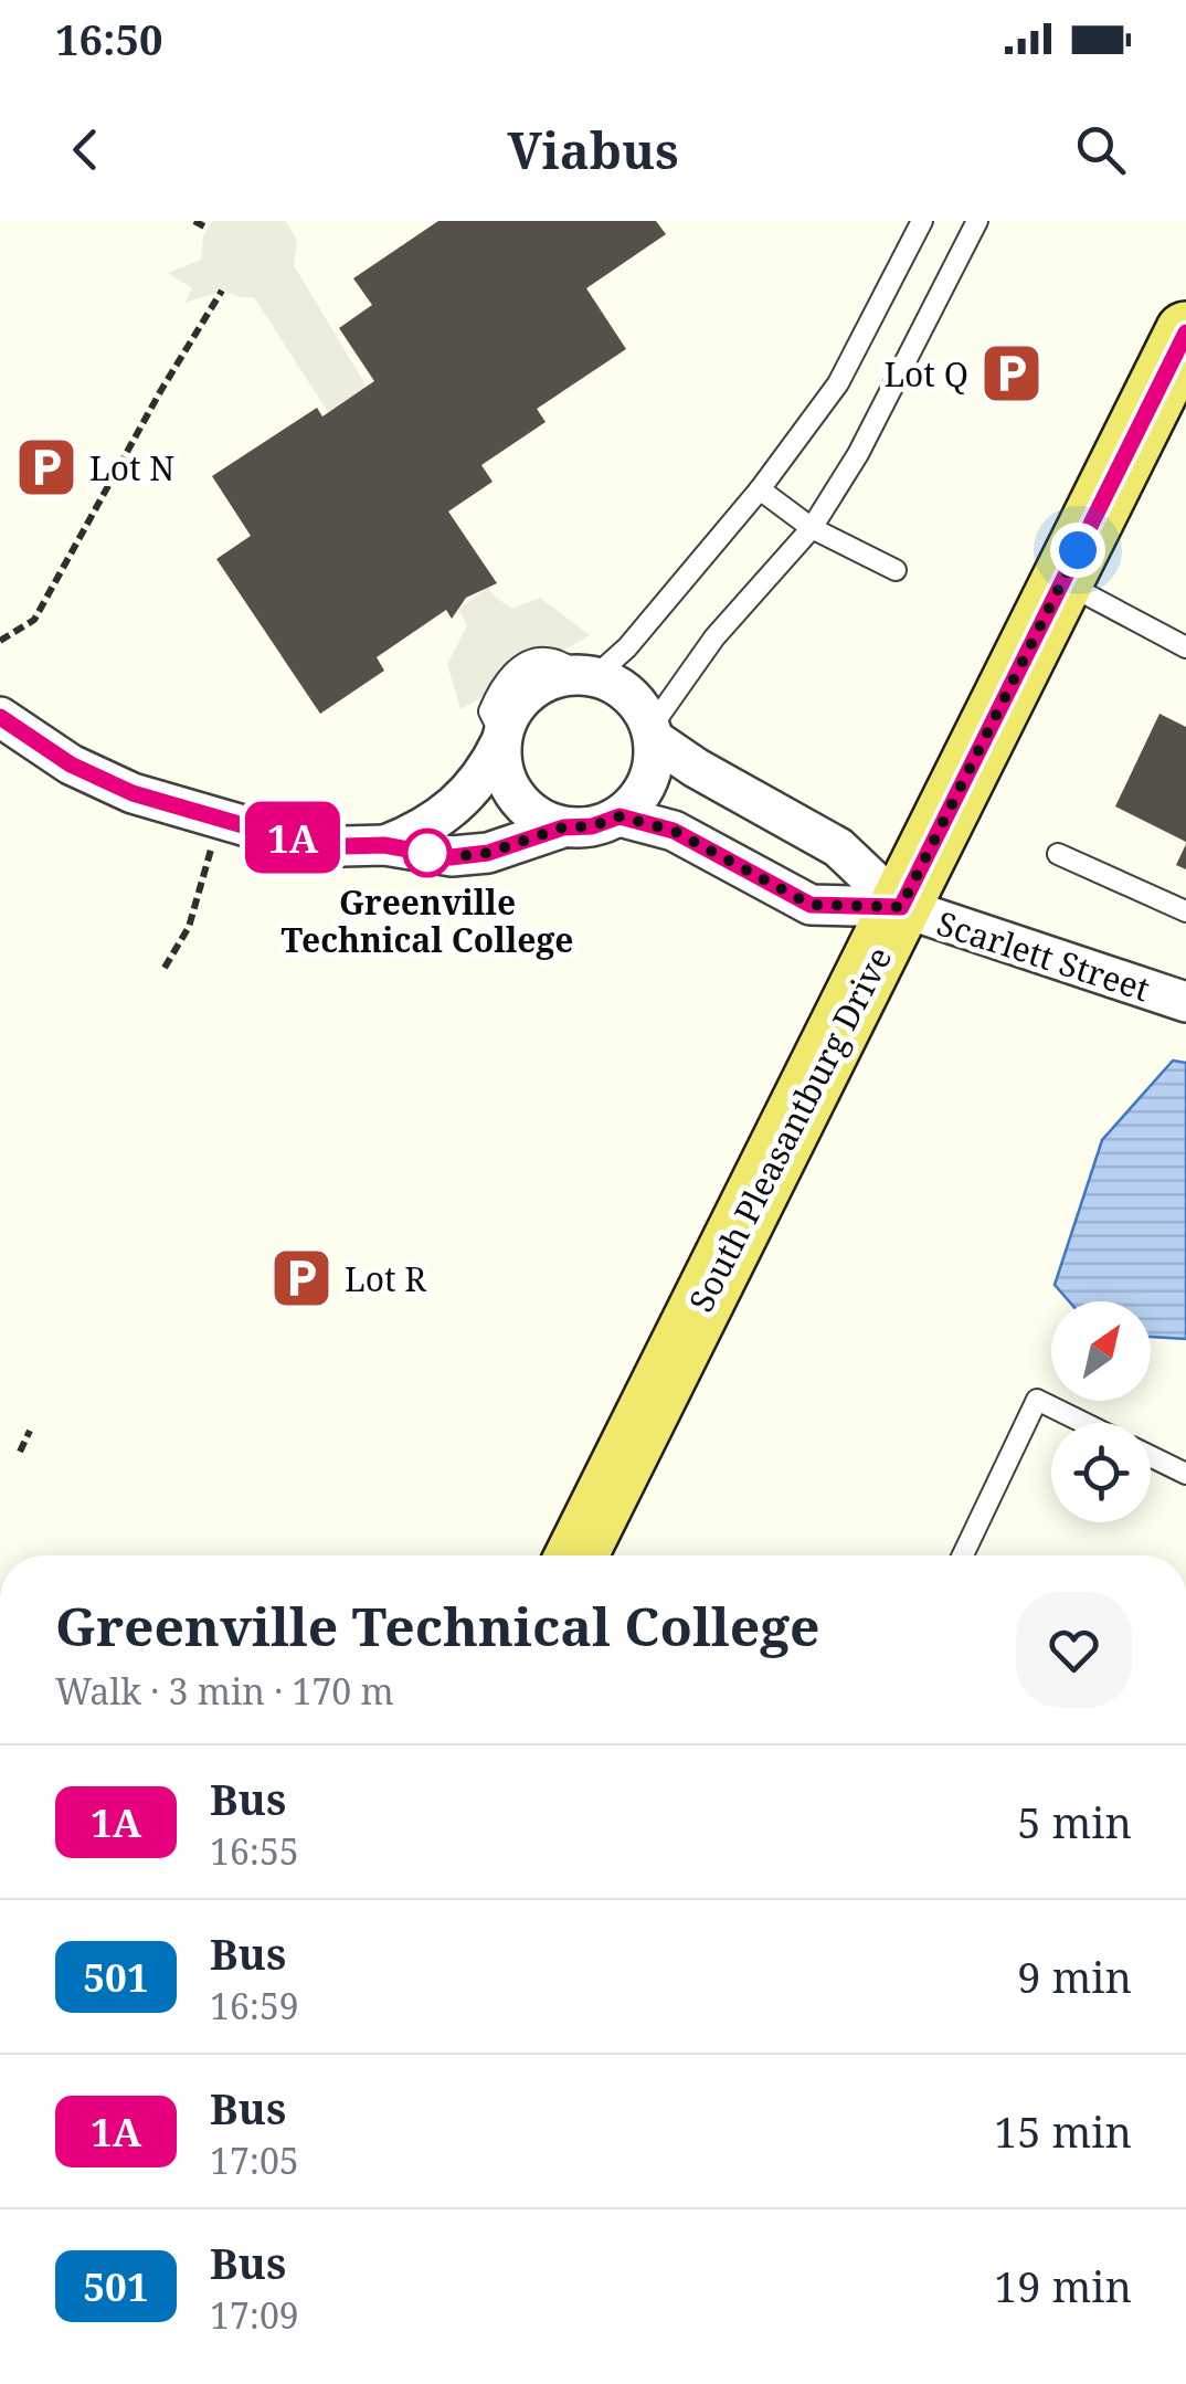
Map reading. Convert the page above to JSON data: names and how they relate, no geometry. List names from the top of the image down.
{
  "streets": {
    "main road": ["South Pleasantburg Drive"],
    "street": ["Scarlett Street"]
  },
  "crossings": [
    ["Scarlett Street", "South Pleasantburg Drive"]
  ],
  "places": {
    "parking": ["Lot Q", "Lot N", "Lot R"],
    "other": ["Greenville Technical College"]
  },
  "lines": ["bus line 1A"],
  "north": "top right",
  "page": {
    "status": "16:50",
    "header": "Viabus",
    "on_map": "1A",
    "heading": ["Greenville Technical College", "Walk · 3 min · 170 m"],
    "list": [
      {
        "mark": "1A",
        "name": "Bus",
        "note": "16:55",
        "value": "5 min"
      },
      {
        "mark": "501",
        "name": "Bus",
        "note": "16:59",
        "value": "9 min"
      },
      {
        "mark": "1A",
        "name": "Bus",
        "note": "17:05",
        "value": "15 min"
      },
      {
        "mark": "501",
        "name": "Bus",
        "note": "17:09",
        "value": "19 min"
      }
    ]
  }
}
